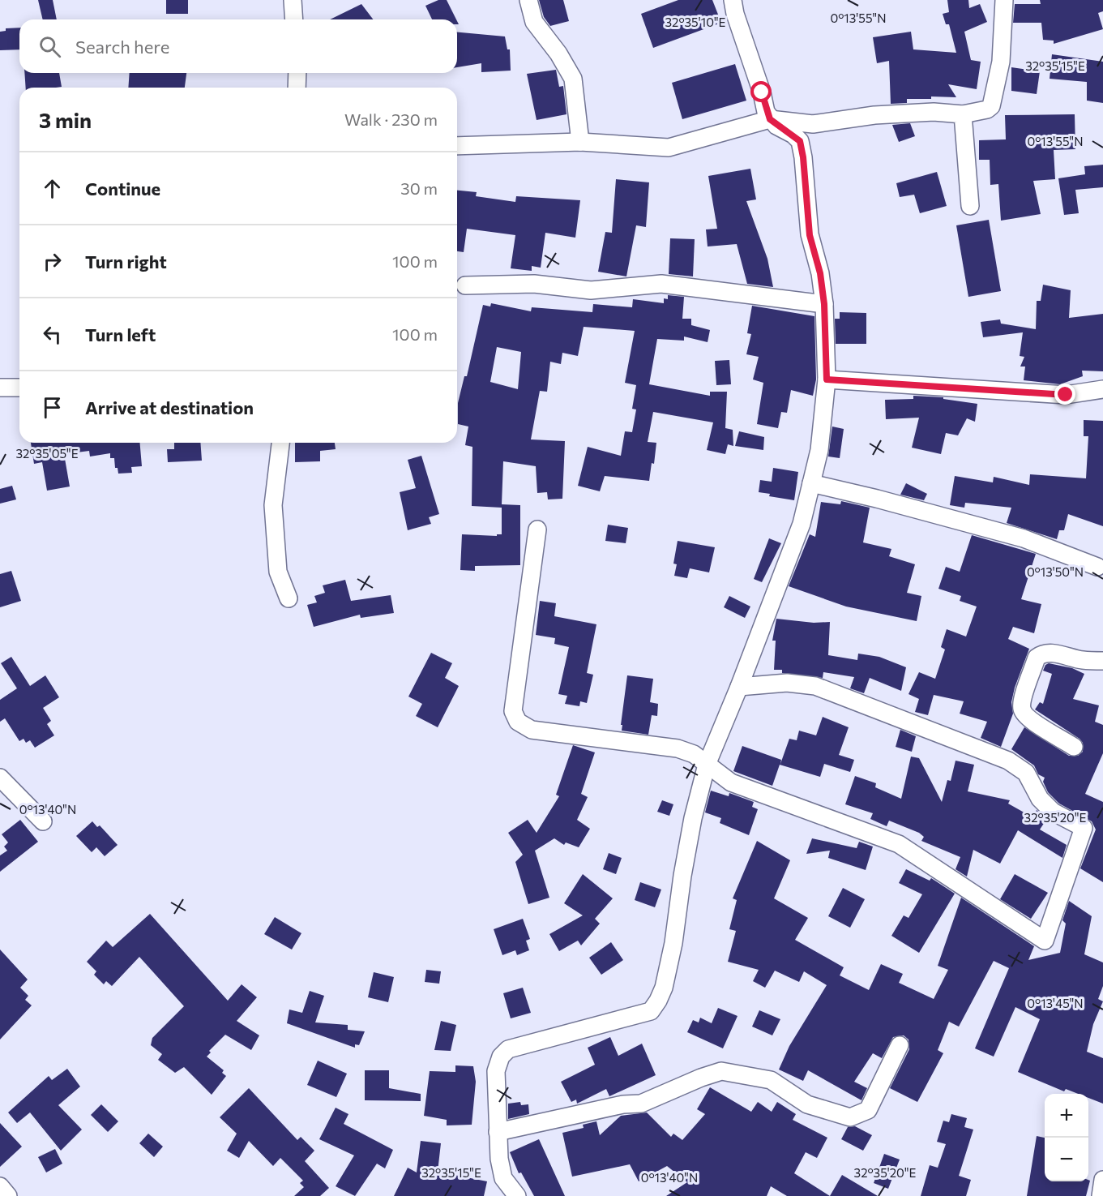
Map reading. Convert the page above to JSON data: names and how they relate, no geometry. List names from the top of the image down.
{
  "page": {
    "search": "Search here",
    "heading": ["3 min", "Walk · 230 m"],
    "list": [
      ["Continue", "30 m"],
      ["Turn right", "100 m"],
      ["Turn left", "100 m"],
      "Arrive at destination"
    ],
    "map_buttons": ["+", "−"]
  },
  "coordinates": [
    "0°13'55\"N",
    "32°35'10\"E",
    "32°35'15\"E",
    "32°35'05\"E",
    "0°13'50\"N",
    "0°13'40\"N",
    "32°35'20\"E",
    "0°13'45\"N"
  ]
}
